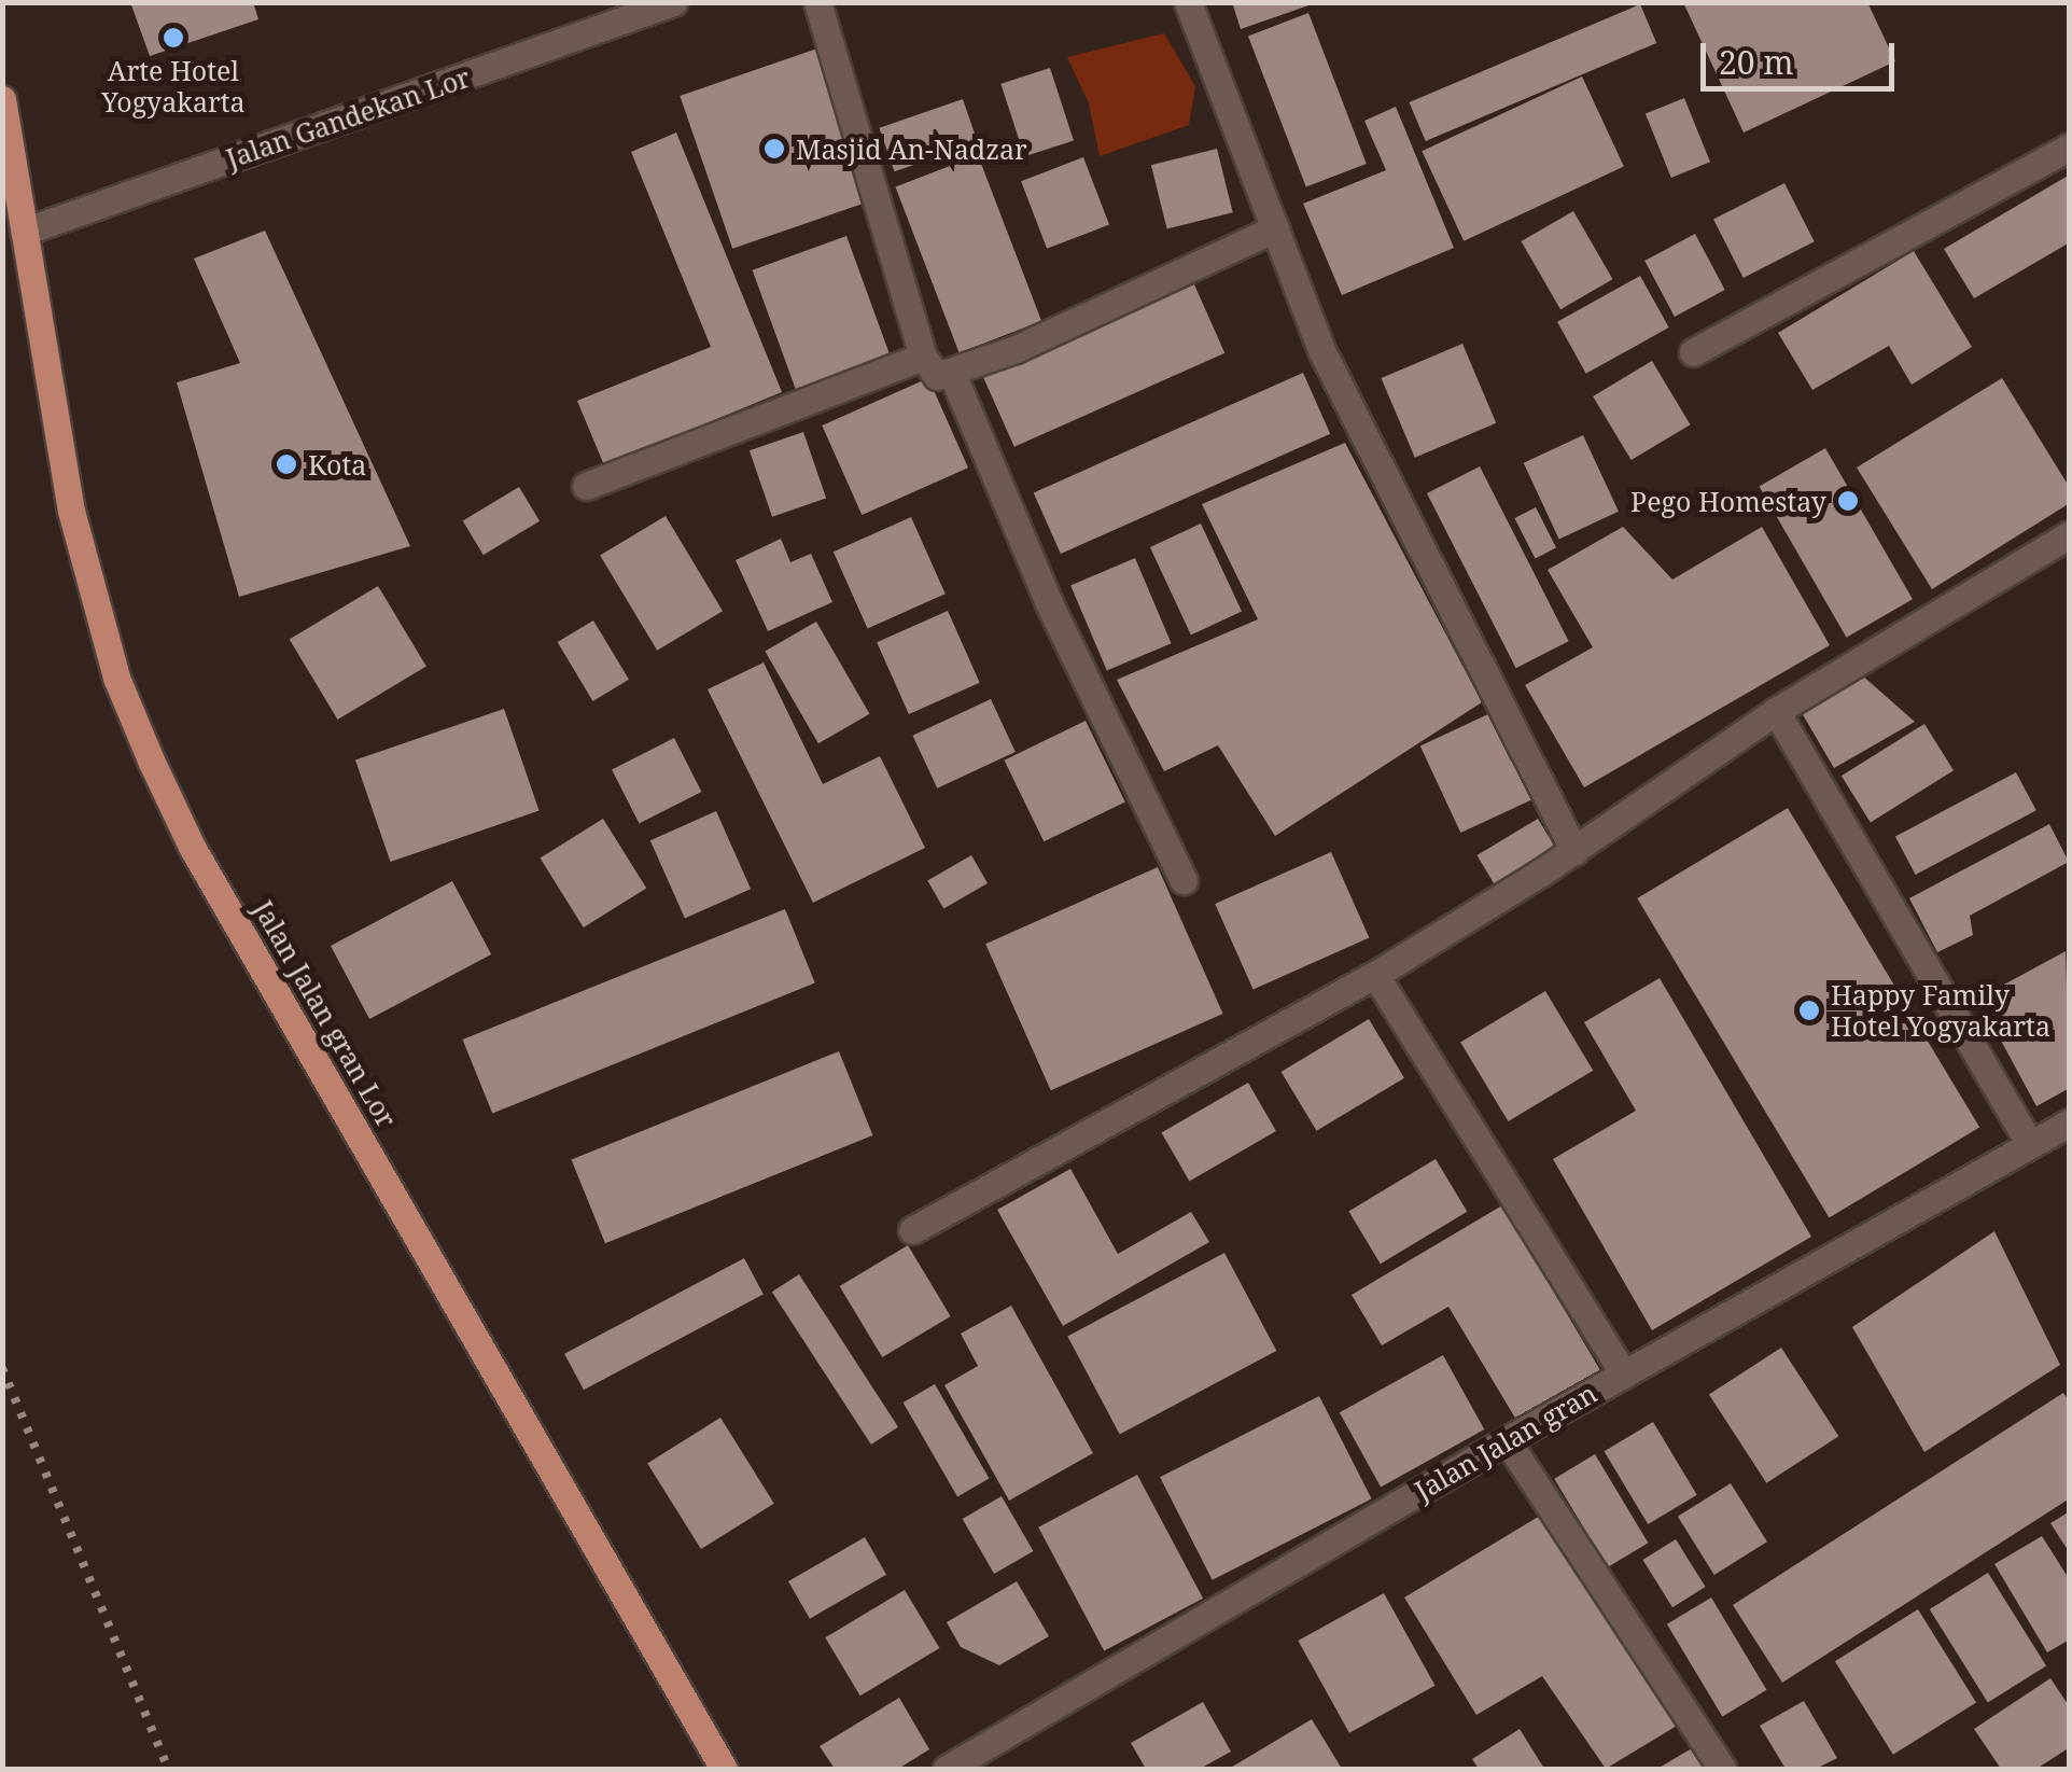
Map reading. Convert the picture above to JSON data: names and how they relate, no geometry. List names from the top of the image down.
{
  "streets": {
    "main road": ["Jalan Jalan gran Lor"],
    "street": ["Jalan Gandekan Lor", "Jalan Jalan gran"]
  },
  "crossings": [
    ["Jalan Gandekan Lor", "Jalan Jalan gran Lor"]
  ],
  "places": [
    "Arte Hotel Yogyakarta",
    "Masjid An-Nadzar",
    "Kota",
    "Pego Homestay",
    "Happy Family Hotel Yogyakarta"
  ],
  "scale_bar": "20 m"
}
